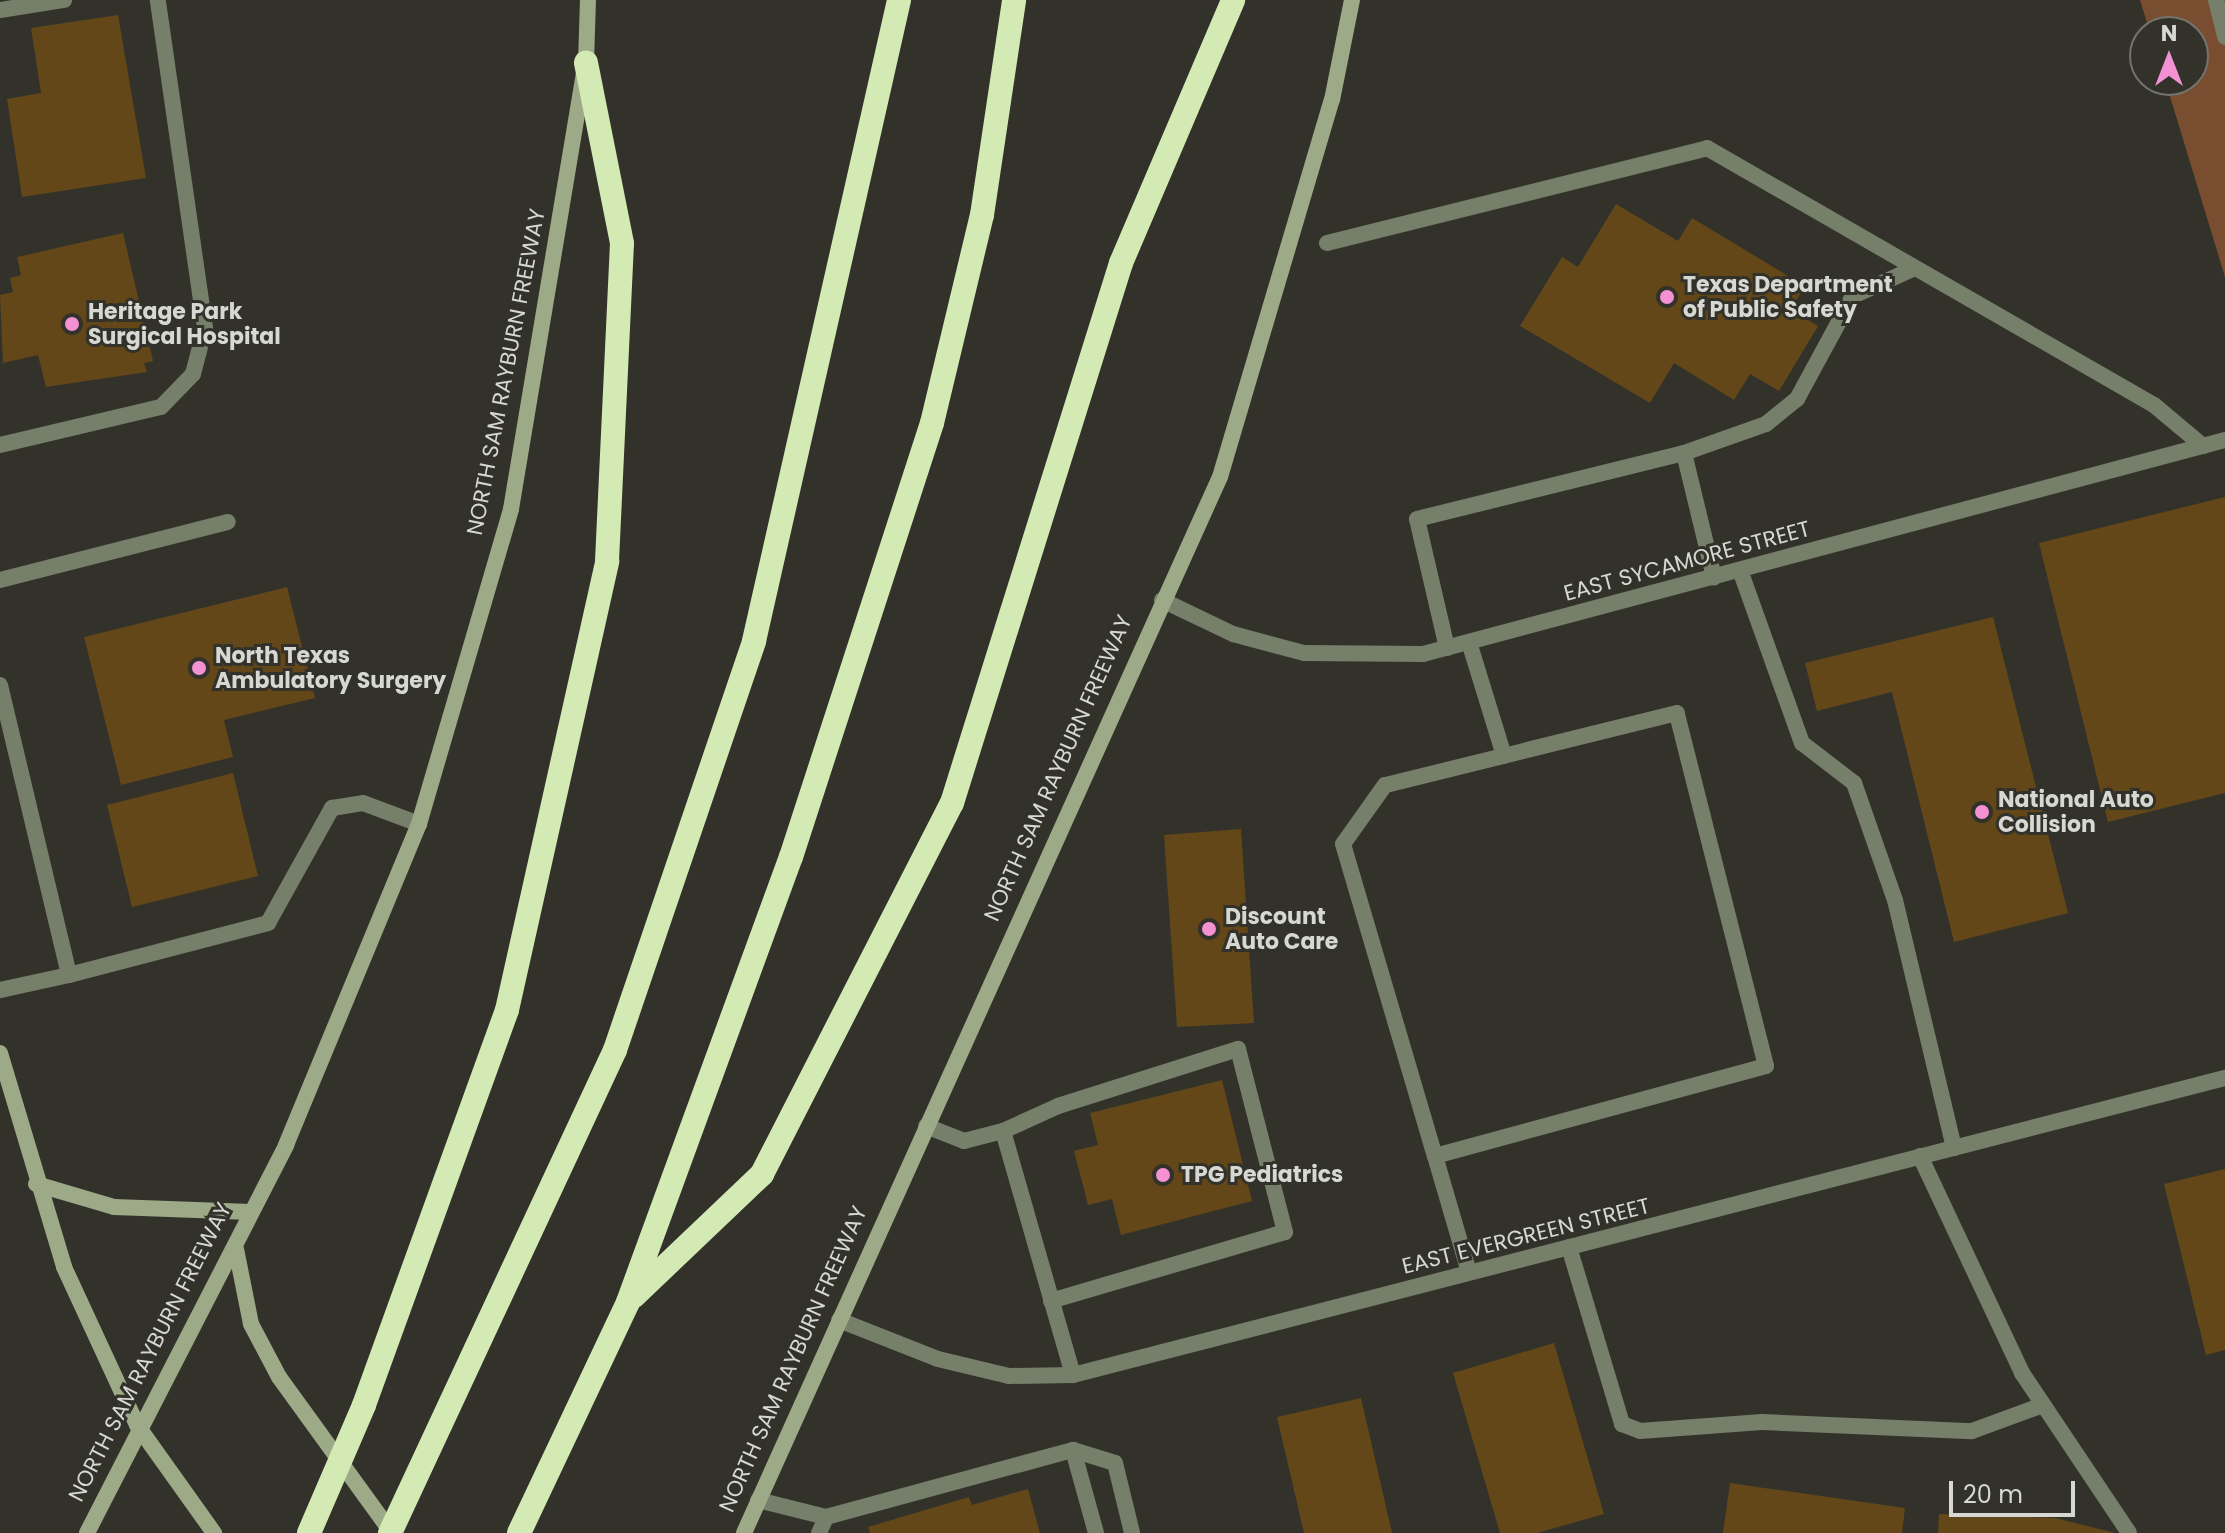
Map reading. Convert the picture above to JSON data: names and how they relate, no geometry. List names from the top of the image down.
{
  "streets": {
    "main road": ["NORTH SAM RAYBURN FREEWAY"],
    "street": ["EAST SYCAMORE STREET", "EAST EVERGREEN STREET"]
  },
  "crossings": [
    ["NORTH SAM RAYBURN FREEWAY", "EAST SYCAMORE STREET"],
    ["NORTH SAM RAYBURN FREEWAY", "EAST EVERGREEN STREET"]
  ],
  "places": [
    "Texas Department of Public Safety",
    "Heritage Park Surgical Hospital",
    "North Texas Ambulatory Surgery",
    "National Auto Collision",
    "Discount Auto Care",
    "TPG Pediatrics"
  ],
  "scale_bar": "20 m",
  "north": "top"
}
